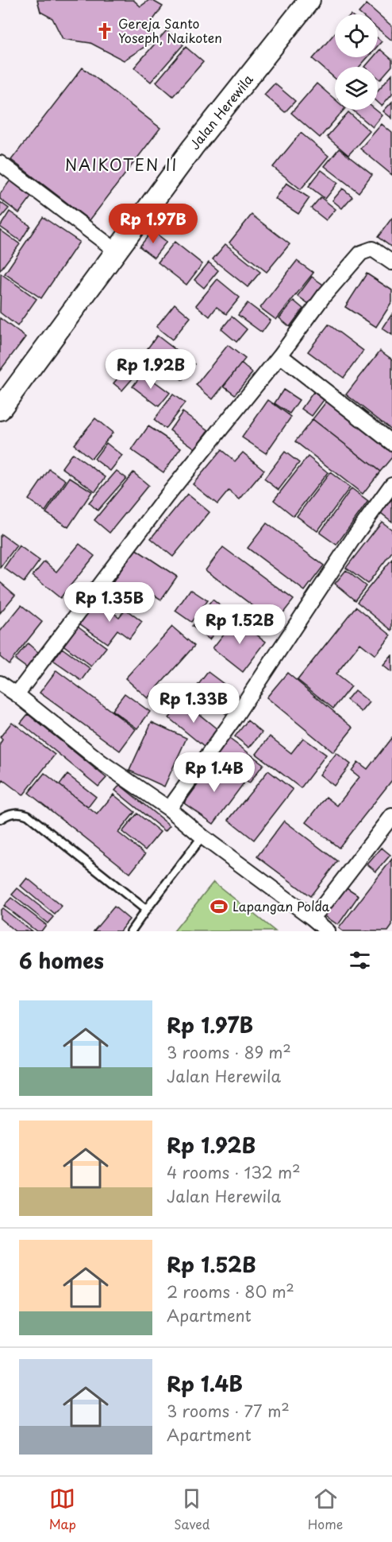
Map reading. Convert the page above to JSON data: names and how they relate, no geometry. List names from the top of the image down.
{
  "streets": {
    "main road": ["Jalan Herewila"]
  },
  "districts": ["NAIKOTEN II"],
  "places": {
    "church": ["Gereja Santo Yoseph, Naikoten"],
    "sports": ["Lapangan Polda"]
  },
  "page": {
    "price": [
      "Rp 1.97B",
      "Rp 1.92B",
      "Rp 1.35B",
      "Rp 1.52B",
      "Rp 1.33B",
      "Rp 1.4B"
    ],
    "heading": "6 homes",
    "list": [
      {
        "name": "Rp 1.97B",
        "note": "3 rooms · 89 m² · Jalan Herewila"
      },
      {
        "name": "Rp 1.92B",
        "note": "4 rooms · 132 m² · Jalan Herewila"
      },
      {
        "name": "Rp 1.52B",
        "note": "2 rooms · 80 m² · Apartment"
      },
      {
        "name": "Rp 1.4B",
        "note": "3 rooms · 77 m² · Apartment"
      }
    ],
    "tabs": ["Map", "Saved", "Home"]
  }
}
